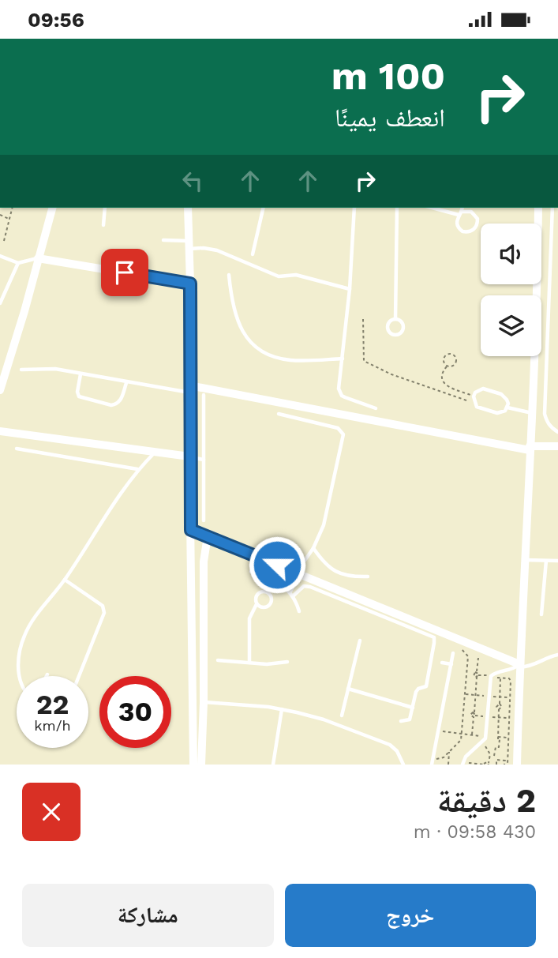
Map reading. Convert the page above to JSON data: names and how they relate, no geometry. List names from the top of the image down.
{
  "page": {
    "status": "09:56",
    "turn": ["100 m", "انعطف يمينًا"],
    "speed": "22 km/h",
    "limit": "30",
    "heading": ["2 دقيقة", "430 m · 09:58"],
    "buttons": ["خروج", "مشاركة"]
  }
}
